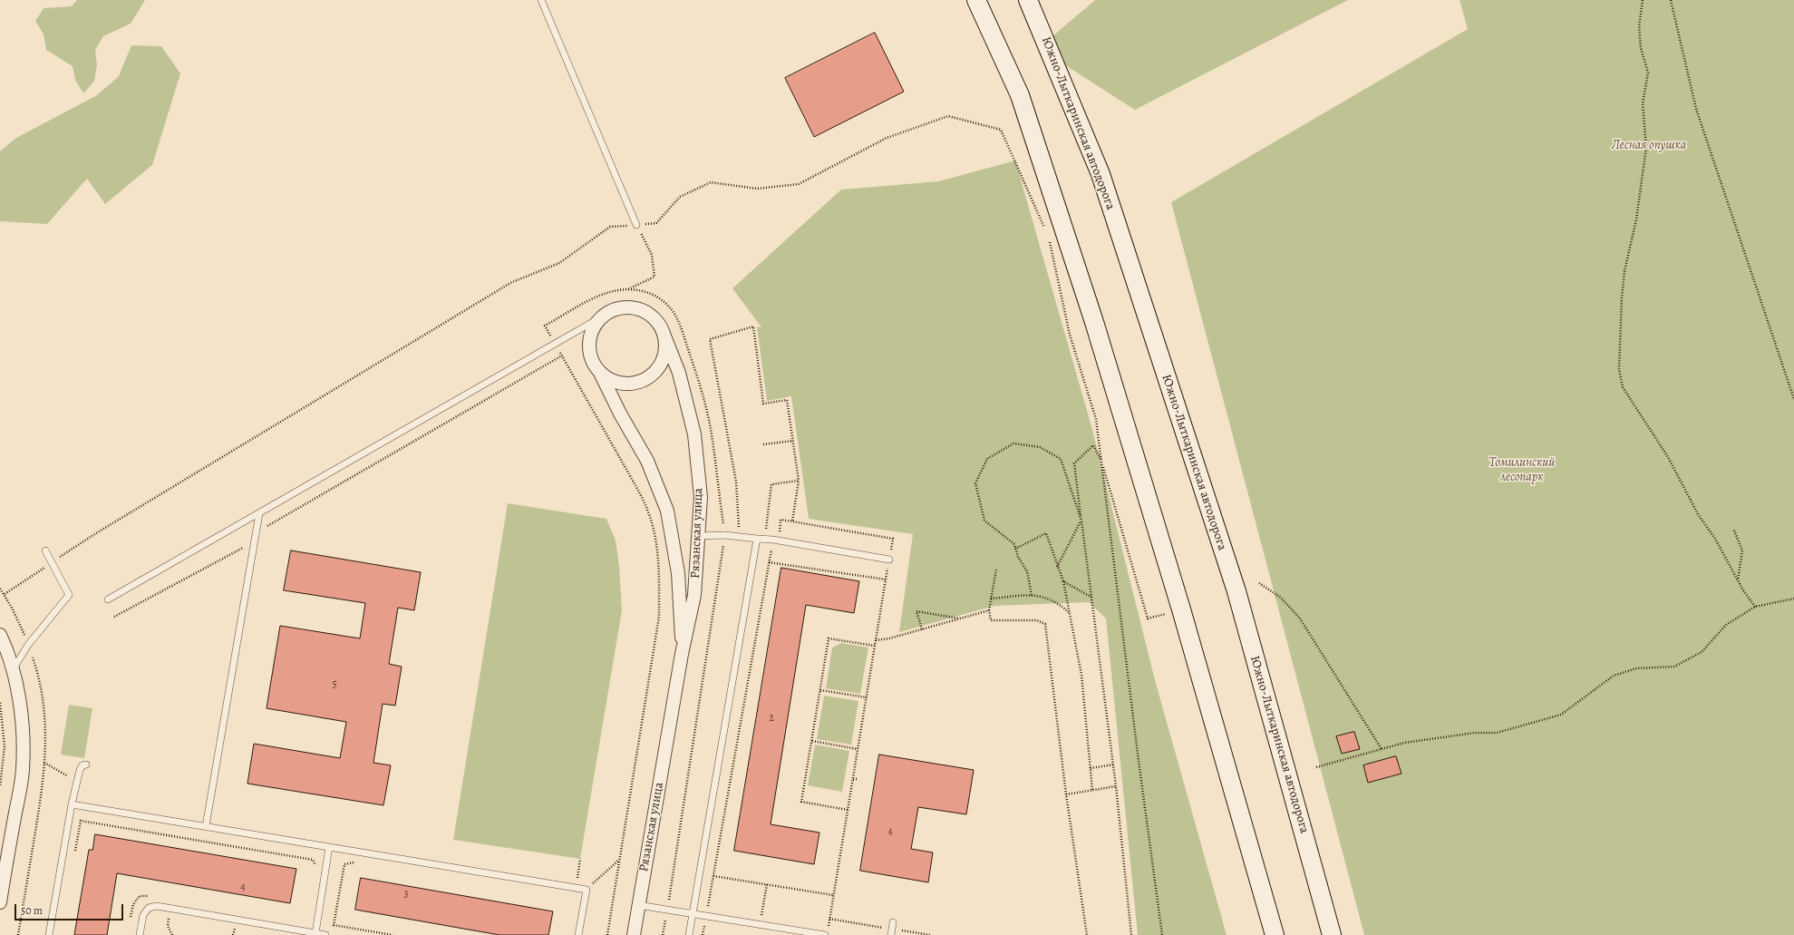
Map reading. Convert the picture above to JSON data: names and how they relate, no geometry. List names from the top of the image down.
{
  "streets": {
    "main road": ["Южно-Лыткаринская автодорога"],
    "street": ["Рязанская улица"]
  },
  "parks": ["Лесная опушка", "Томилинский лесопарк"],
  "house_numbers": [
    "5",
    "2",
    "4",
    "4",
    "3"
  ],
  "scale_bar": "50 m"
}
